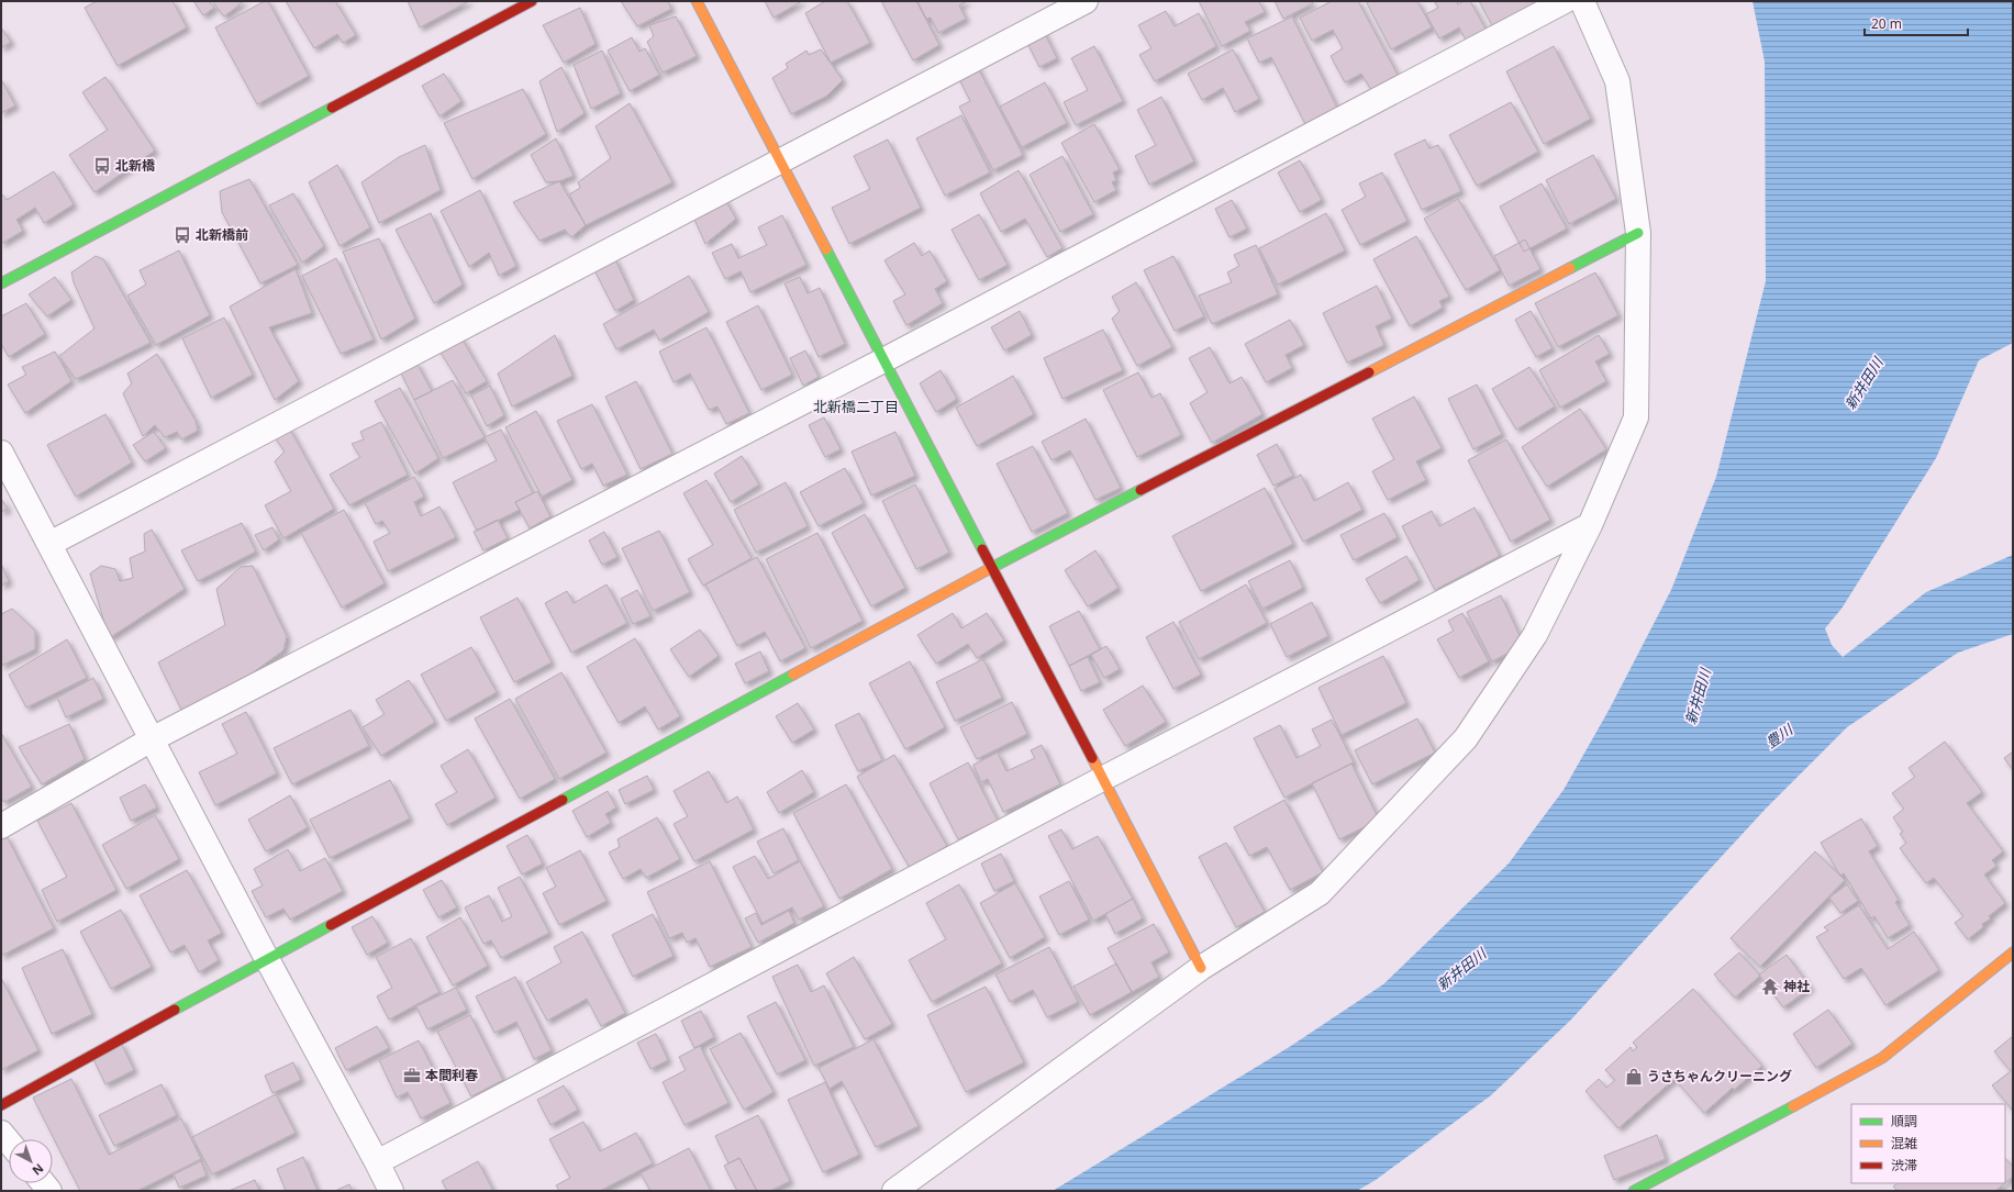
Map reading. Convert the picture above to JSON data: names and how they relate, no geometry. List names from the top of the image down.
{
  "districts": ["北新橋二丁目"],
  "water": ["新井田川", "豊川"],
  "places": {
    "bus stop": ["北新橋", "北新橋前"],
    "temple": ["神社"],
    "office": ["本間利春"],
    "shop": ["うさちゃんクリーニング"]
  },
  "legend": ["順調", "混雑", "渋滞"],
  "scale_bar": "20 m",
  "north": "bottom right"
}
